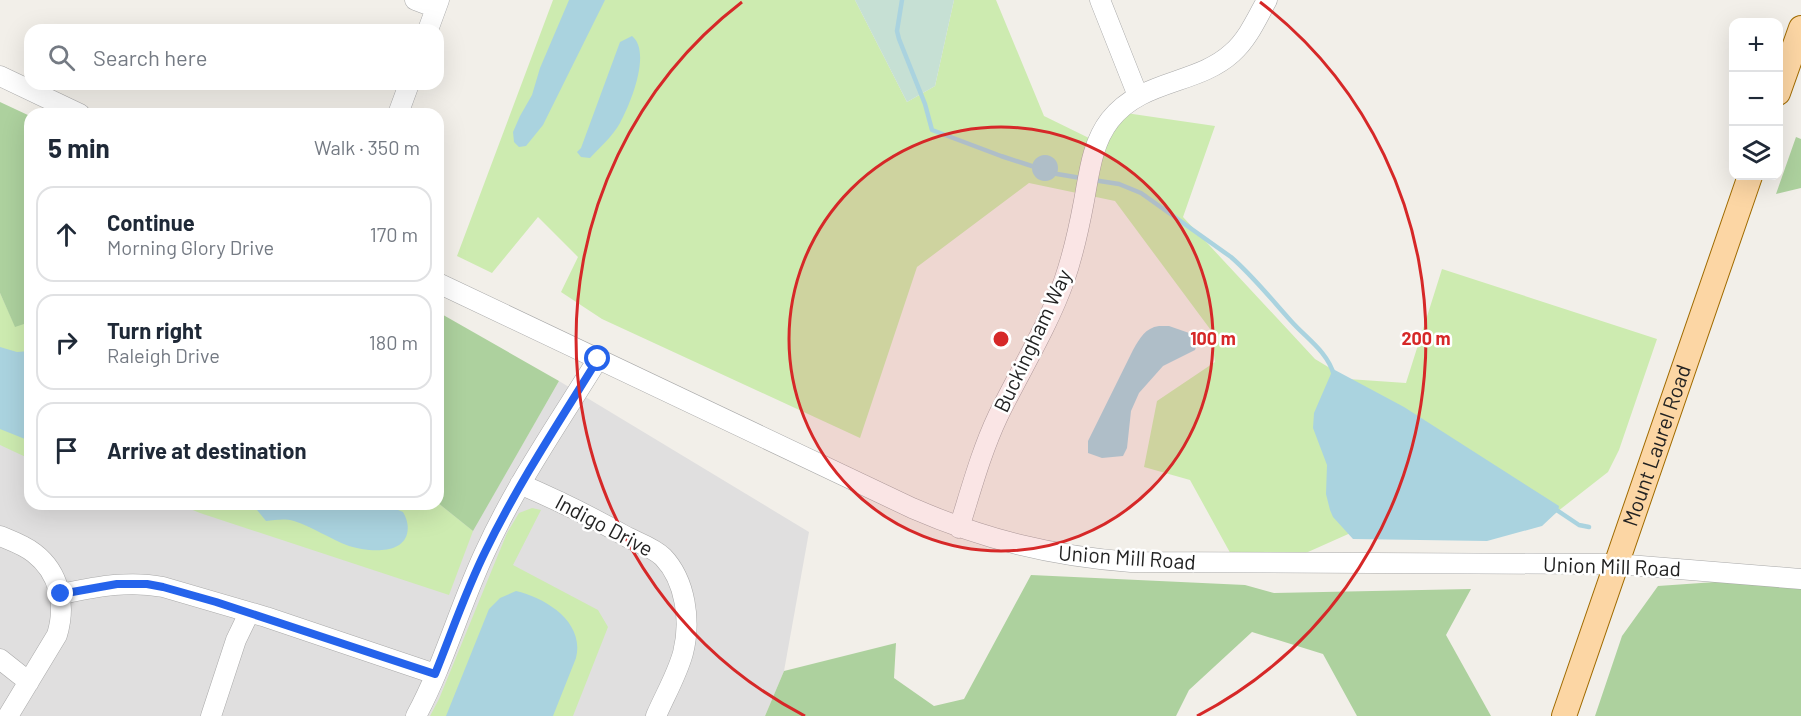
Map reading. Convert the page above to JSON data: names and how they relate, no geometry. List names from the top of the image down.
{
  "streets": {
    "main road": ["Mount Laurel Road"],
    "street": ["Buckingham Way", "Indigo Drive", "Union Mill Road"]
  },
  "crossings": [
    ["Buckingham Way", "Union Mill Road"],
    ["Mount Laurel Road", "Union Mill Road"]
  ],
  "page": {
    "map_buttons": ["+", "−"],
    "search": "Search here",
    "heading": ["5 min", "Walk · 350 m"],
    "list": [
      ["Continue", "Morning Glory Drive", "170 m"],
      ["Turn right", "Raleigh Drive", "180 m"],
      "Arrive at destination"
    ]
  },
  "rings": ["100 m", "200 m"]
}
